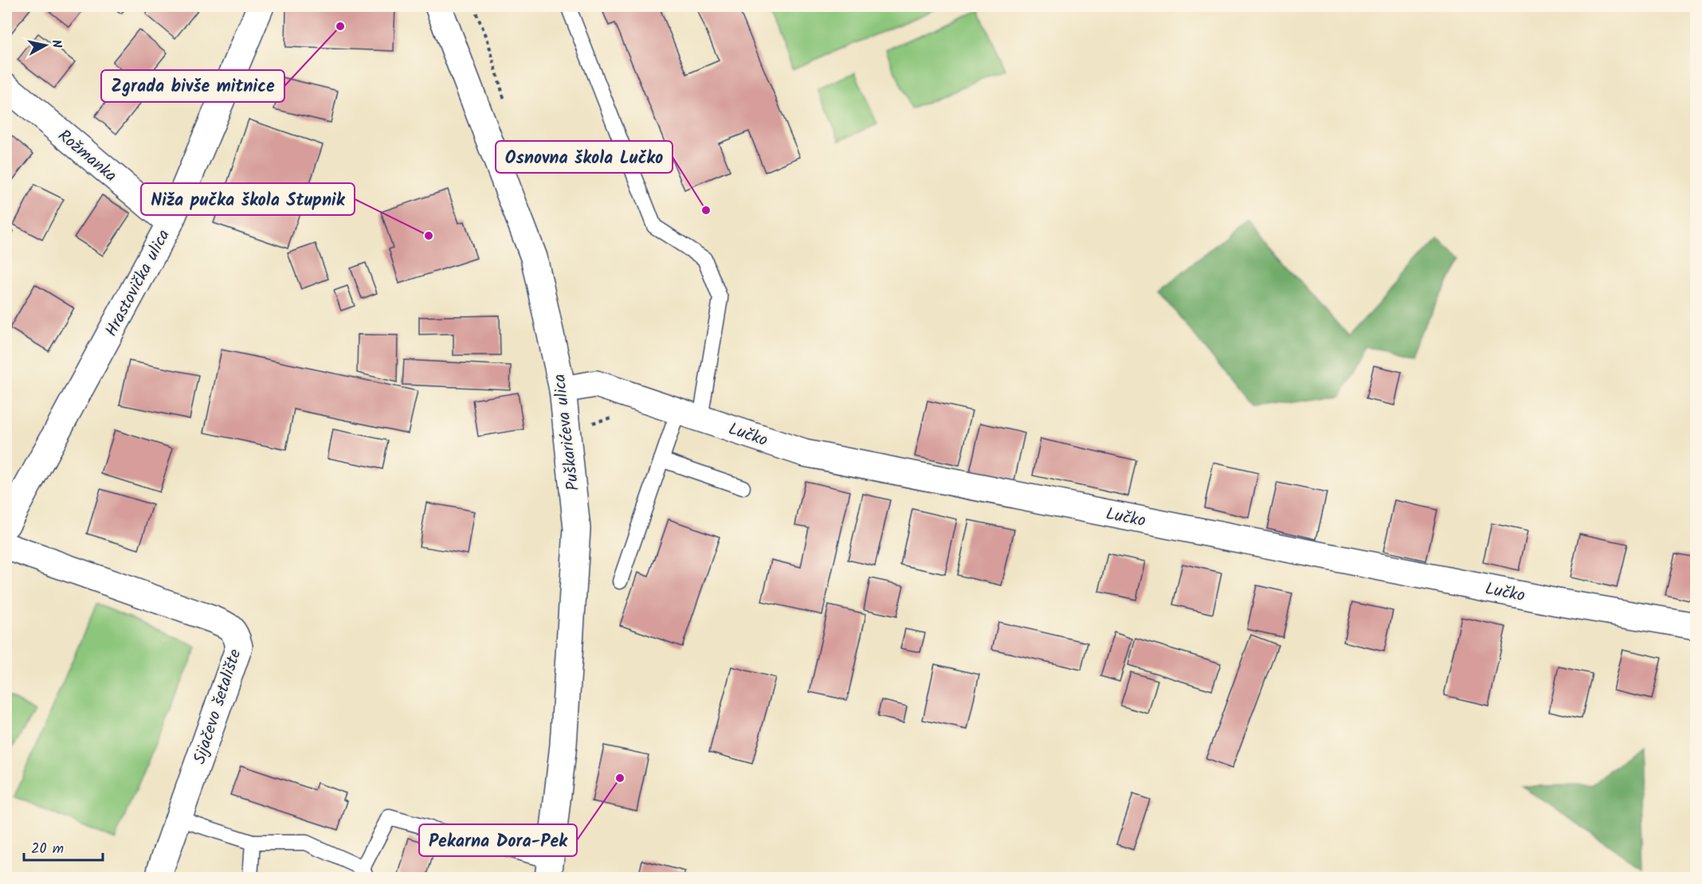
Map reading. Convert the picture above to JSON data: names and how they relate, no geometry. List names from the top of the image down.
{
  "streets": {
    "street": [
      "Rožmanka",
      "Hrastovička ulica",
      "Puškarićeva ulica",
      "Lučko",
      "Sijačevo šetalište"
    ]
  },
  "crossings": [
    ["Rožmanka", "Hrastovička ulica"],
    ["Puškarićeva ulica", "Lučko"]
  ],
  "places": [
    "Zgrada bivše mitnice",
    "Osnovna škola Lučko",
    "Niža pučka škola Stupnik",
    "Pekarna Dora-Pek"
  ],
  "scale_bar": "20 m",
  "north": "right"
}
